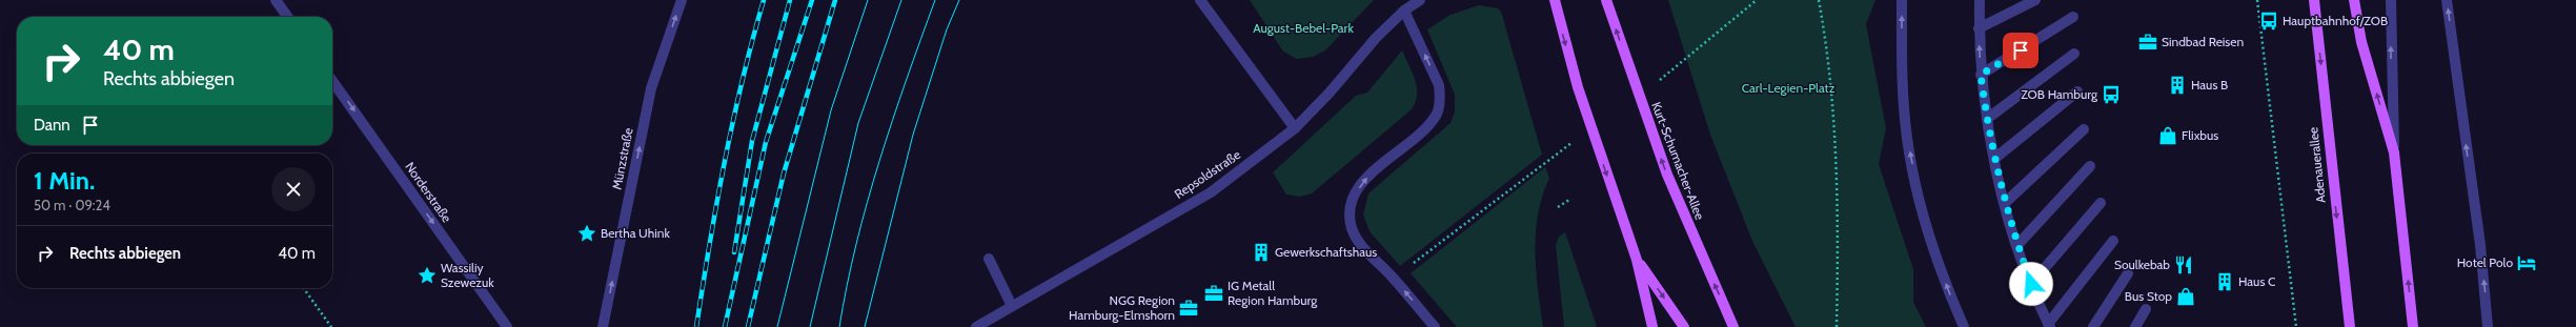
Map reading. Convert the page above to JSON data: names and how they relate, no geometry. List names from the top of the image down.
{
  "streets": {
    "main road": ["Kurt-Schumacher-Allee", "Adenauerallee"],
    "street": ["Münzstraße", "Repsoldstraße", "Norderstraße"]
  },
  "one_way": ["Münzstraße", "Norderstraße"],
  "parks": ["August-Bebel-Park", "Carl-Legien-Platz"],
  "places": {
    "bus stop": ["Hauptbahnhof/ZOB", "ZOB Hamburg"],
    "office": ["Sindbad Reisen", "IG Metall Region Hamburg", "NGG Region Hamburg-Elmshorn"],
    "building": ["Haus B", "Gewerkschaftshaus", "Haus C"],
    "shop": ["Flixbus", "Bus Stop"],
    "place": ["Bertha Uhink", "Wassiliy Szewezuk"],
    "hotel": ["Hotel Polo"],
    "restaurant": ["Soulkebab"]
  },
  "page": {
    "turn": ["40 m", "Rechts abbiegen"],
    "then": "Dann",
    "heading": ["1 Min.", "50 m · 09:24"],
    "list": [
      {
        "name": "Rechts abbiegen",
        "value": "40 m"
      }
    ]
  }
}
